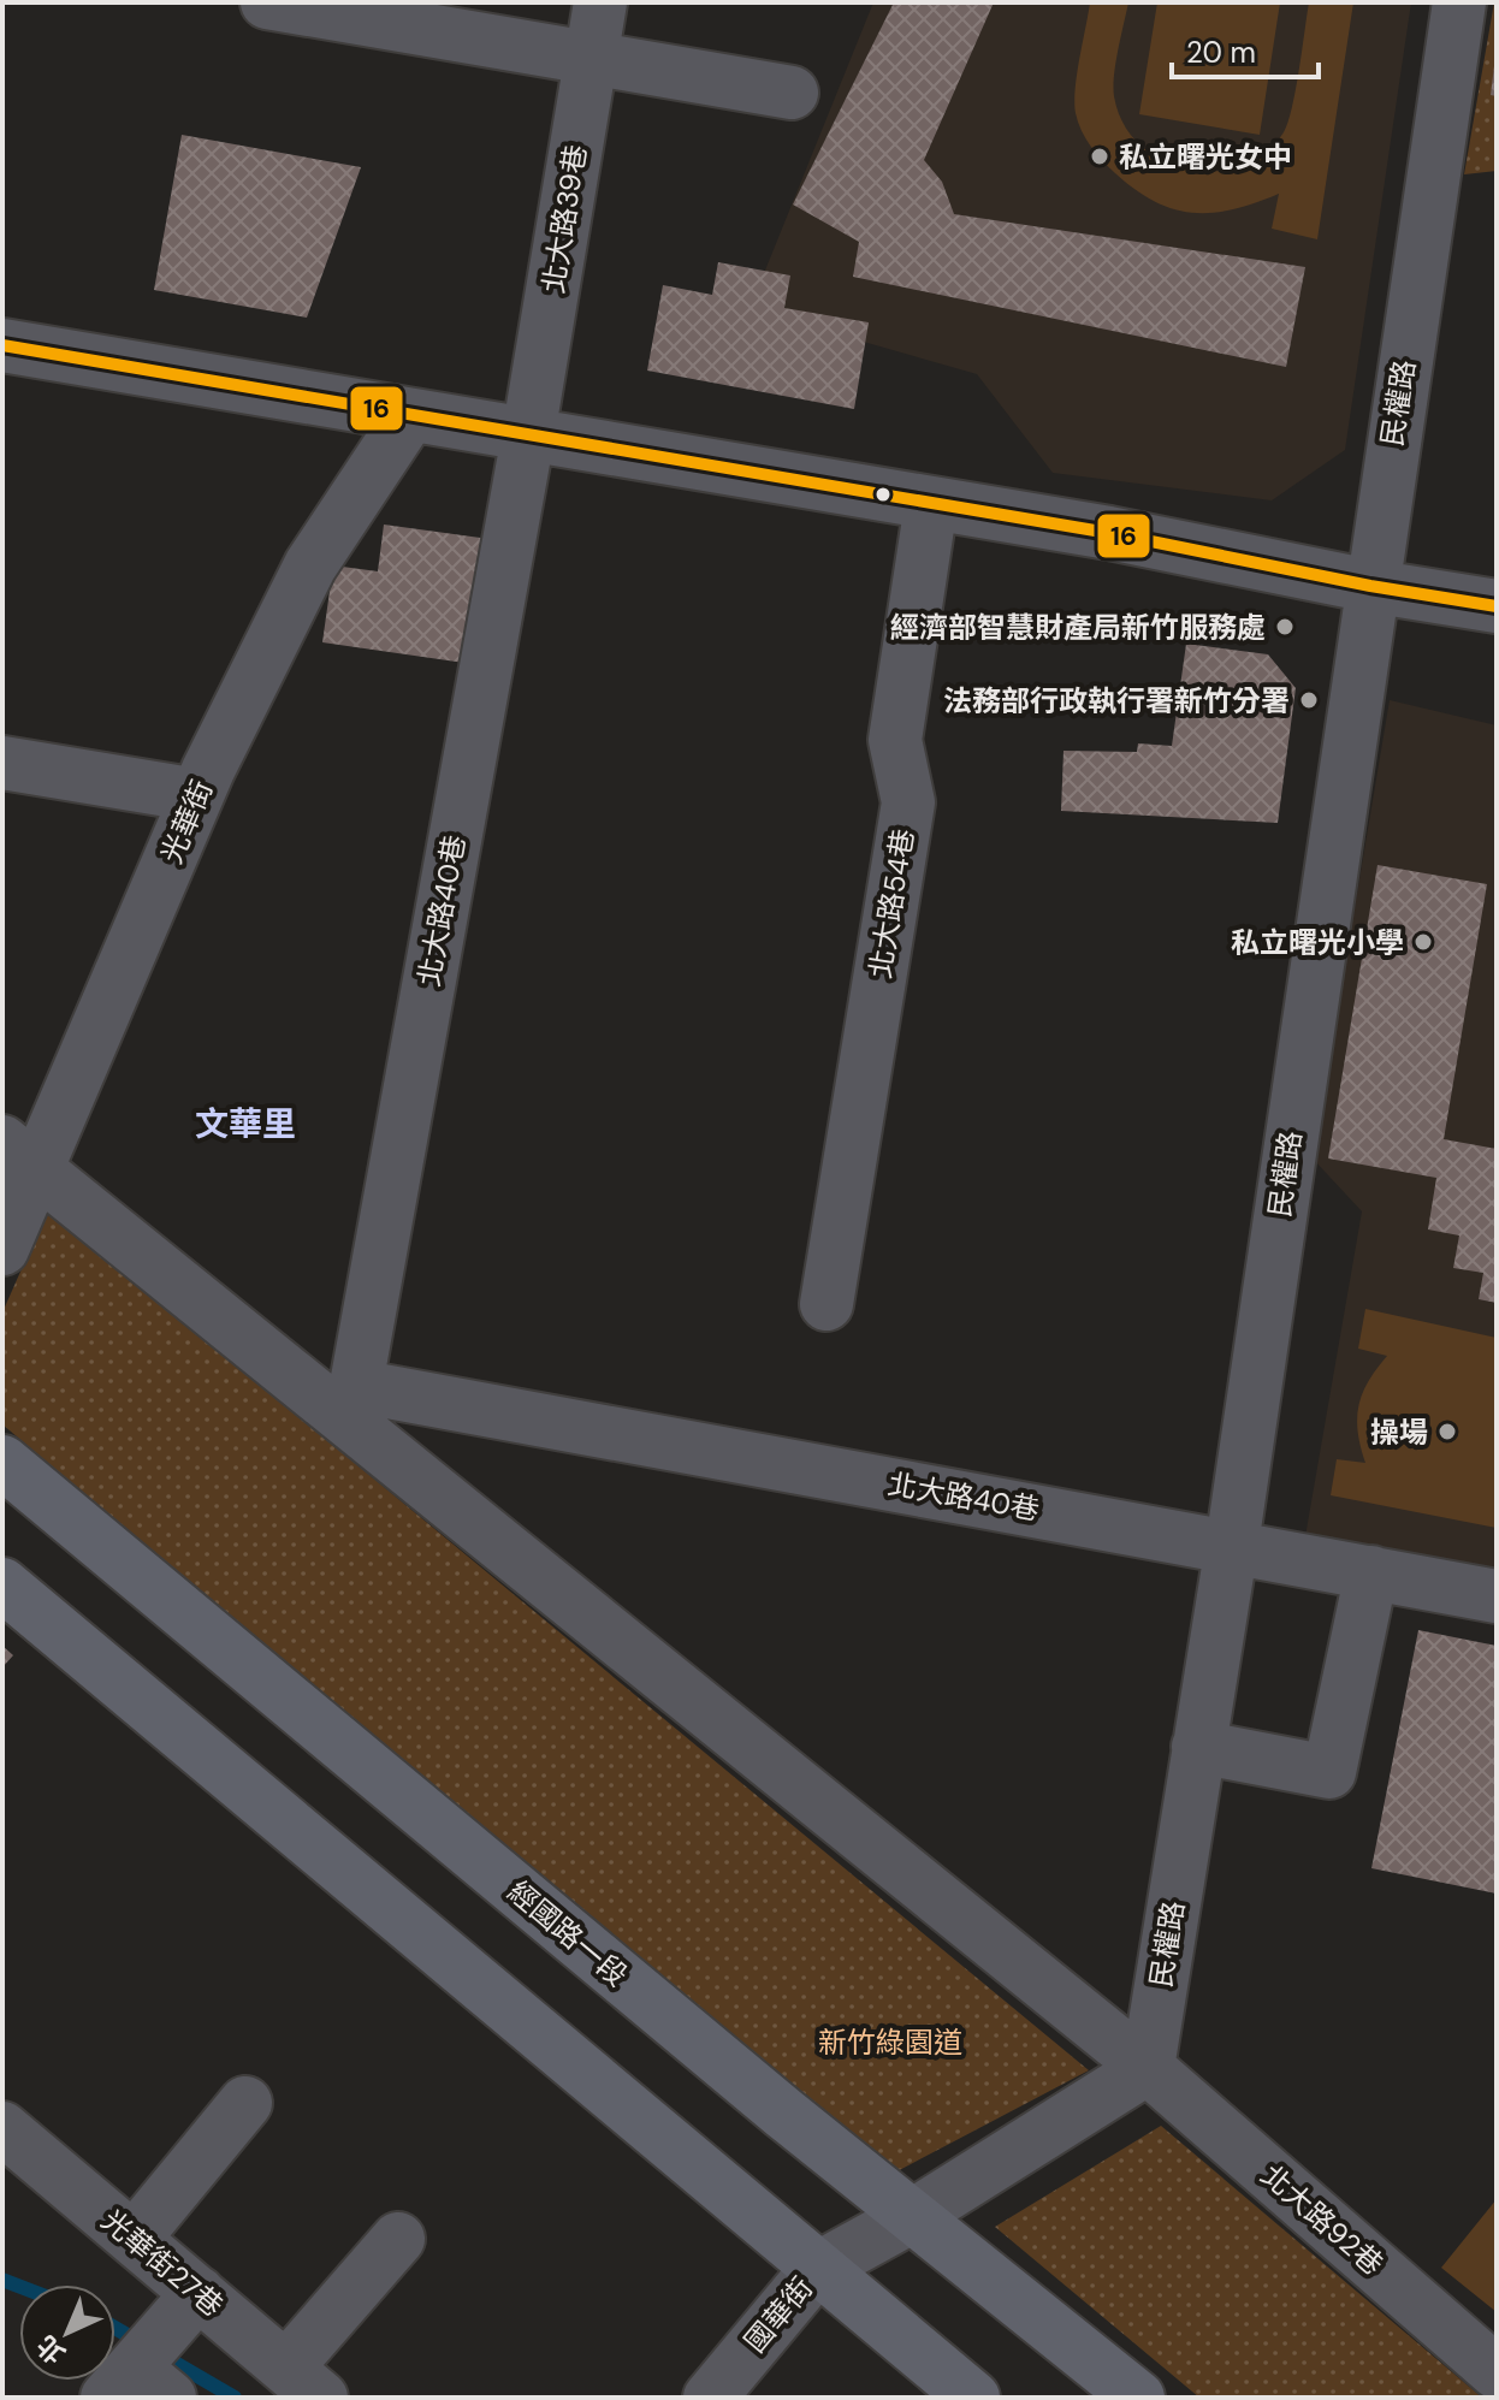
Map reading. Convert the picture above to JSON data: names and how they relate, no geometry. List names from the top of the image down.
{
  "streets": {
    "main road": ["經國路一段"],
    "street": [
      "北大路39巷",
      "民權路",
      "光華街",
      "北大路54巷",
      "北大路40巷",
      "北大路92巷",
      "光華街27巷",
      "國華街"
    ]
  },
  "crossings": [
    ["北大路39巷", "北大路40巷"],
    ["民權路", "北大路40巷"],
    ["民權路", "北大路92巷"],
    ["光華街", "北大路92巷"],
    ["北大路40巷", "北大路92巷"],
    ["經國路一段", "國華街"]
  ],
  "districts": ["文華里"],
  "parks": ["新竹綠園道"],
  "places": [
    "私立曙光女中",
    "經濟部智慧財產局新竹服務處",
    "法務部行政執行署新竹分署",
    "私立曙光小學",
    "操場"
  ],
  "lines": ["transit line 16"],
  "scale_bar": "20 m",
  "north": "bottom left"
}
